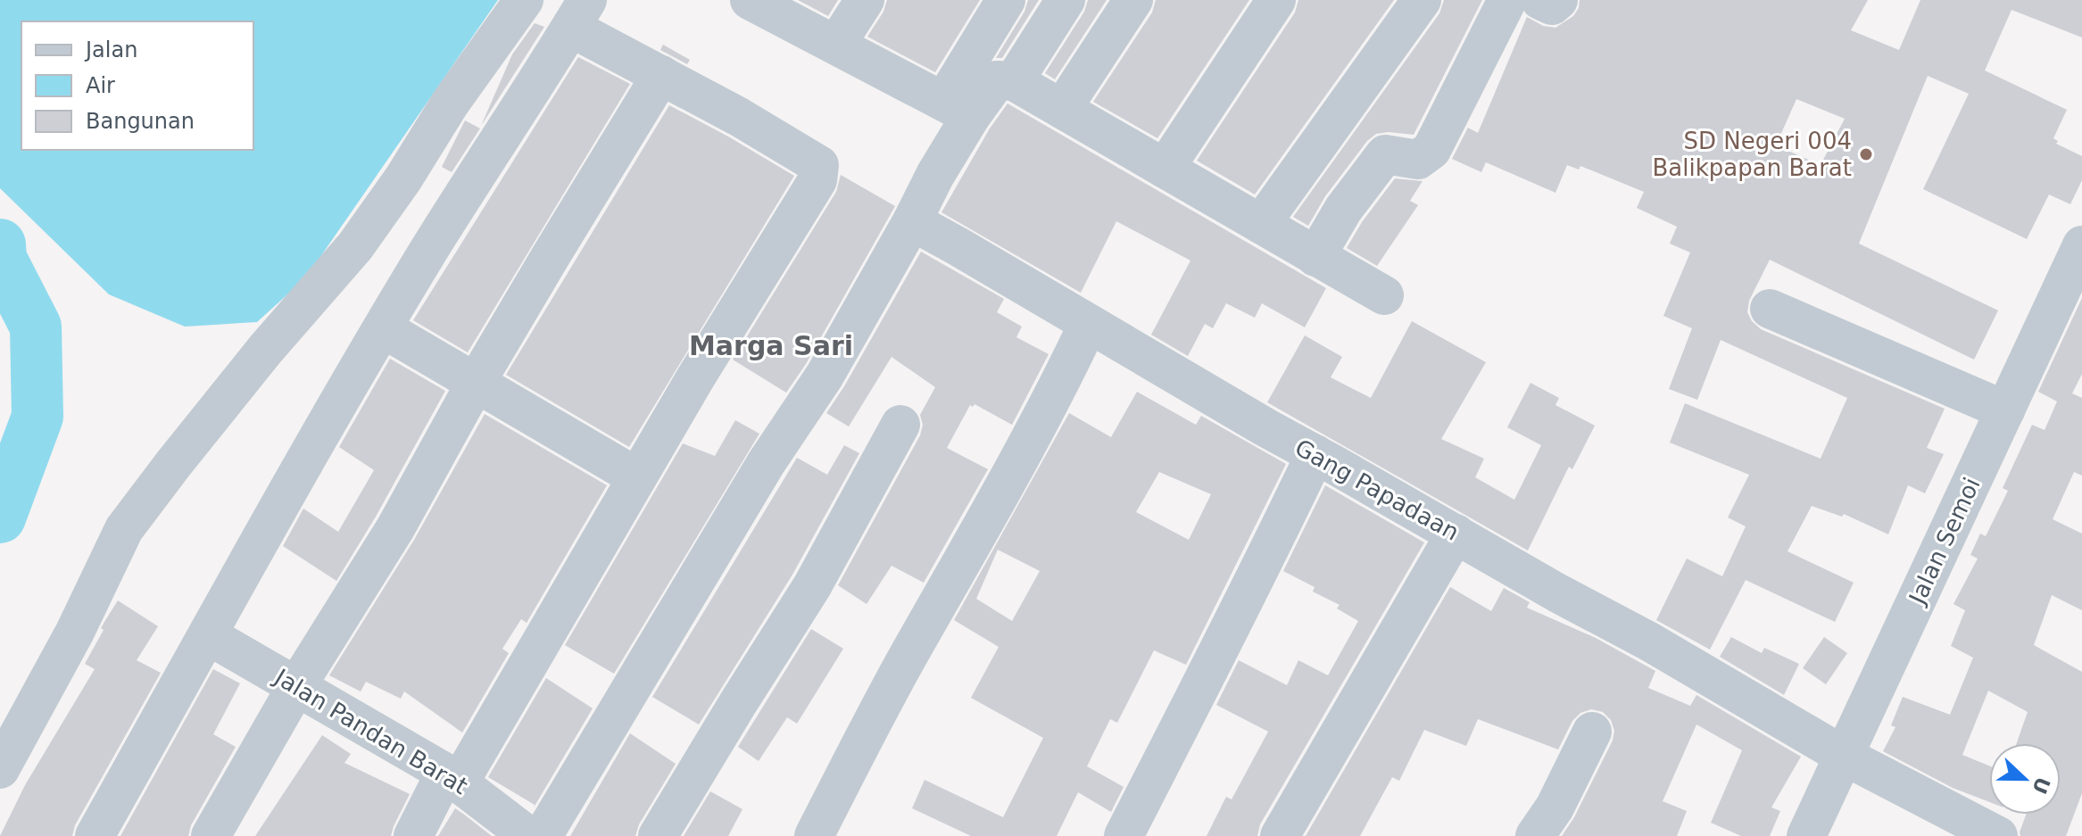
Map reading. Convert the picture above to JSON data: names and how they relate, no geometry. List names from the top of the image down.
{
  "streets": {
    "street": ["Gang Papadaan", "Jalan Semoi", "Jalan Pandan Barat"]
  },
  "crossings": [
    ["Gang Papadaan", "Jalan Semoi"]
  ],
  "districts": ["Marga Sari"],
  "places": ["SD Negeri 004 Balikpapan Barat"],
  "legend": ["Jalan", "Air", "Bangunan"],
  "north": "right"
}
